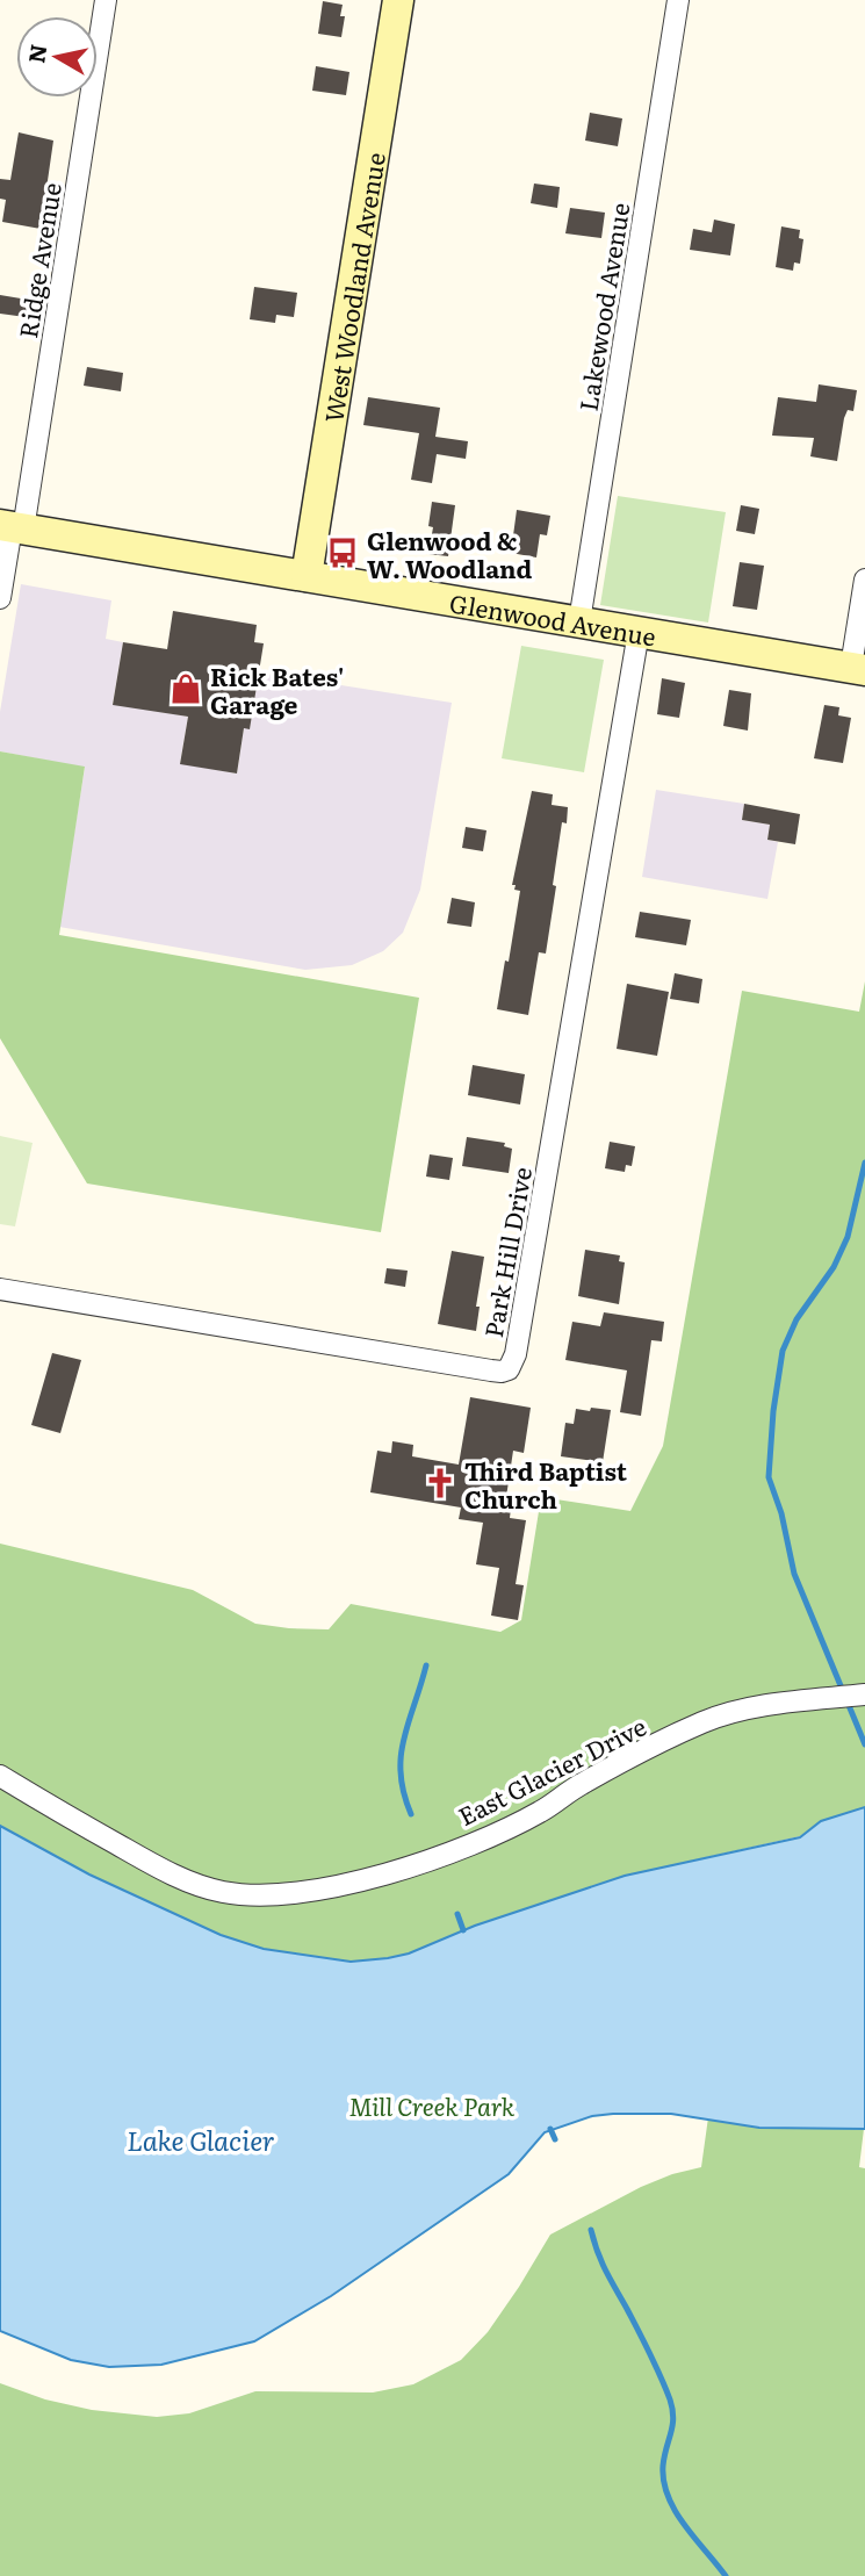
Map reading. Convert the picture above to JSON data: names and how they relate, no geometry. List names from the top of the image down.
{
  "streets": {
    "main road": ["West Woodland Avenue", "Glenwood Avenue"],
    "street": [
      "Ridge Avenue",
      "Lakewood Avenue",
      "Park Hill Drive",
      "East Glacier Drive"
    ]
  },
  "crossings": [
    ["Ridge Avenue", "Glenwood Avenue"],
    ["West Woodland Avenue", "Glenwood Avenue"],
    ["Lakewood Avenue", "Glenwood Avenue"],
    ["Glenwood Avenue", "Park Hill Drive"]
  ],
  "water": ["Lake Glacier"],
  "parks": ["Mill Creek Park"],
  "places": {
    "bus stop": ["Glenwood & W. Woodland"],
    "shop": ["Rick Bates' Garage"],
    "church": ["Third Baptist Church"]
  },
  "north": "left"
}
